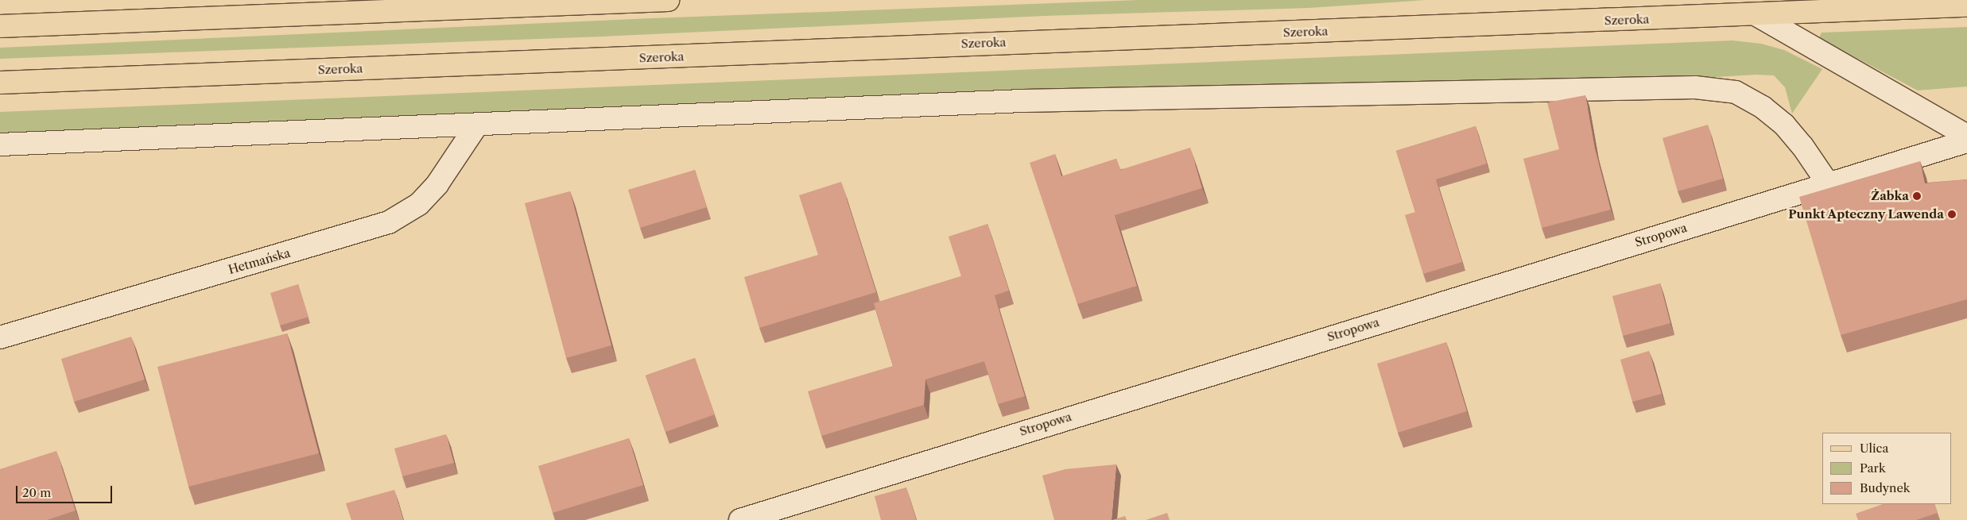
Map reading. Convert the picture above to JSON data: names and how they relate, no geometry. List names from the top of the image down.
{
  "streets": {
    "main road": ["Szeroka"],
    "street": ["Stropowa", "Hetmańska"]
  },
  "places": ["Żabka", "Punkt Apteczny Lawenda"],
  "legend": ["Ulica", "Park", "Budynek"],
  "scale_bar": "20 m"
}
